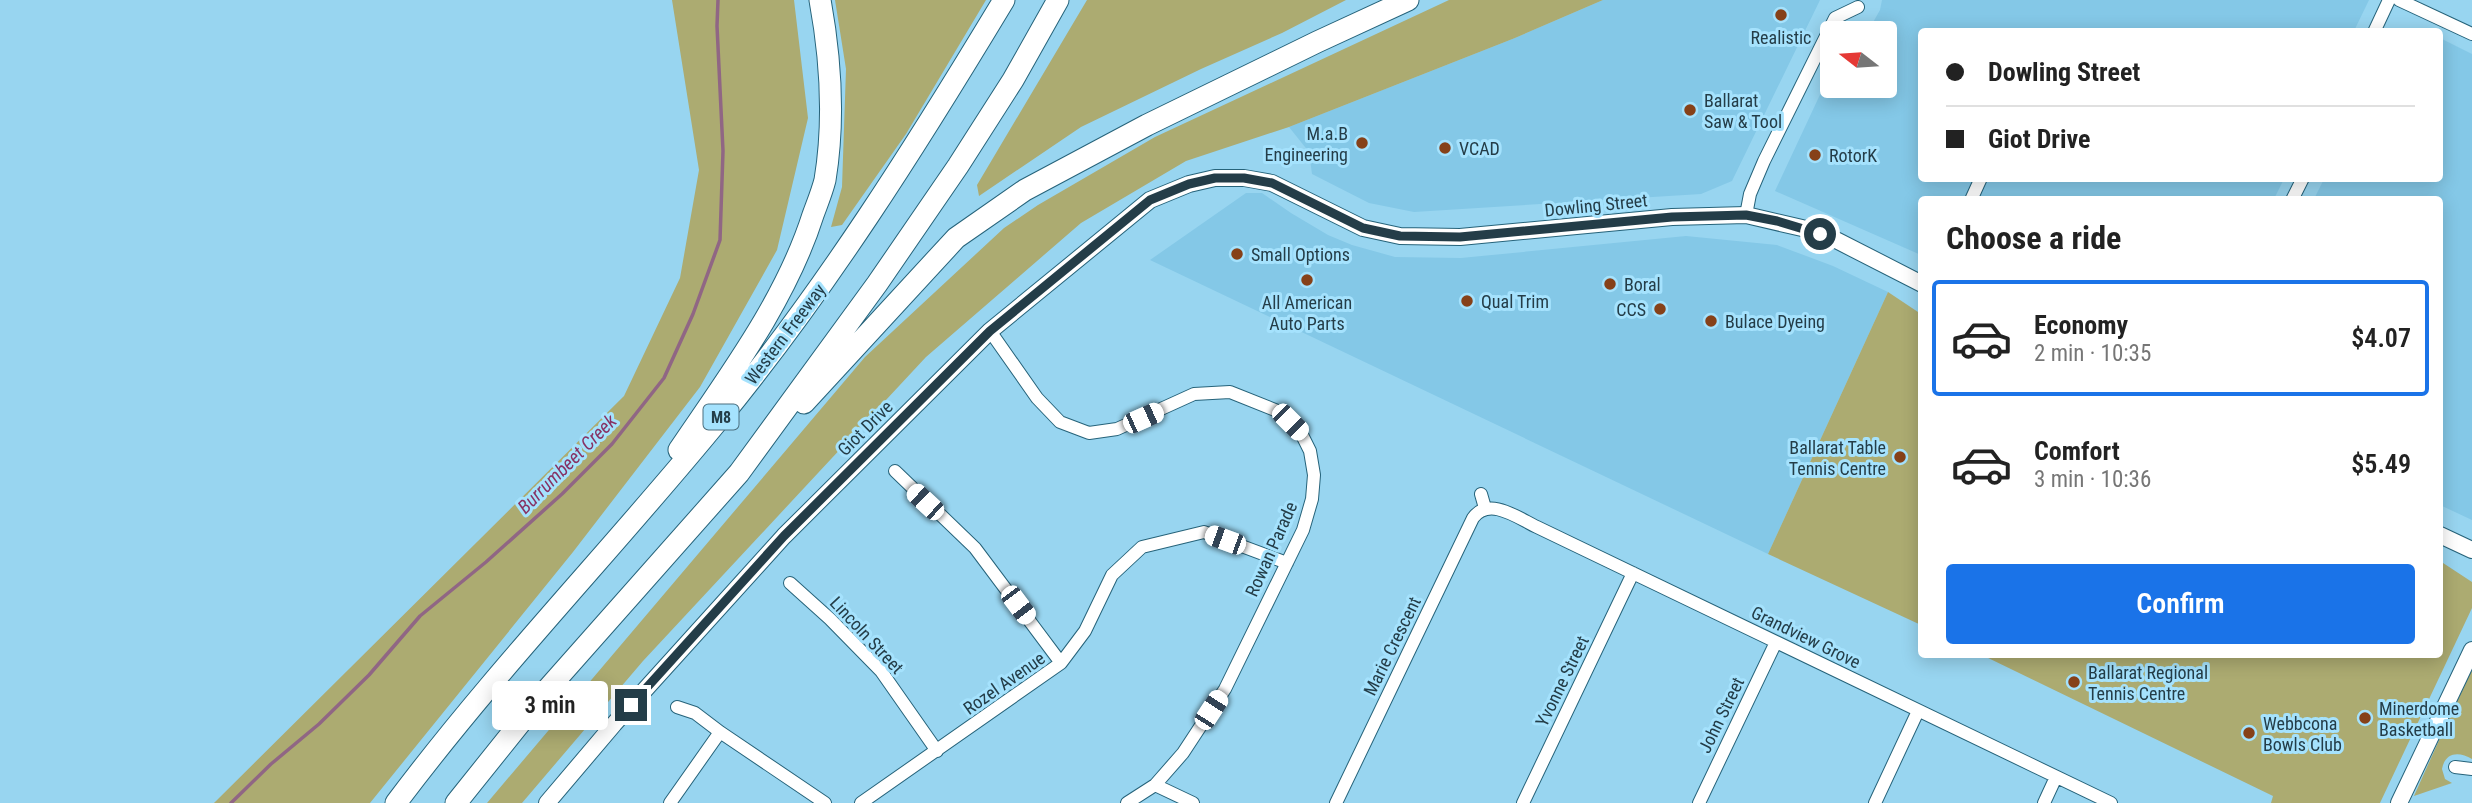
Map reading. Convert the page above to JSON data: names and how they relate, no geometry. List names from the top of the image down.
{
  "streets": {
    "highway": ["Western Freeway", "M8"],
    "street": [
      "Dowling Street",
      "Giot Drive",
      "Rowan Parade",
      "Lincoln Street",
      "Grandview Grove",
      "Marie Crescent",
      "Yvonne Street",
      "Rozel Avenue",
      "John Street"
    ]
  },
  "crossings": [
    ["Dowling Street", "Giot Drive"],
    ["Giot Drive", "Rowan Parade"],
    ["Rowan Parade", "Rozel Avenue"],
    ["Lincoln Street", "Rozel Avenue"],
    ["Grandview Grove", "Marie Crescent"],
    ["Grandview Grove", "Yvonne Street"],
    ["Grandview Grove", "John Street"]
  ],
  "water": ["Burrumbeet Creek"],
  "places": [
    "Realistic",
    "Ballarat Saw & Tool",
    "M.a.B Engineering",
    "VCAD",
    "RotorK",
    "Small Options",
    "All American Auto Parts",
    "Boral",
    "Qual Trim",
    "CCS",
    "Bulace Dyeing",
    "Ballarat Table Tennis Centre",
    "Ballarat Regional Tennis Centre",
    "Minerdome Basketball",
    "Webbcona Bowls Club"
  ],
  "north": "left",
  "page": {
    "banner": ["Dowling Street", "Giot Drive"],
    "heading": "Choose a ride",
    "list": [
      {
        "name": "Economy",
        "note": "2 min · 10:35",
        "value": "$4.07"
      },
      {
        "name": "Comfort",
        "note": "3 min · 10:36",
        "value": "$5.49"
      }
    ],
    "buttons": "Confirm",
    "bubble": "3 min"
  }
}
